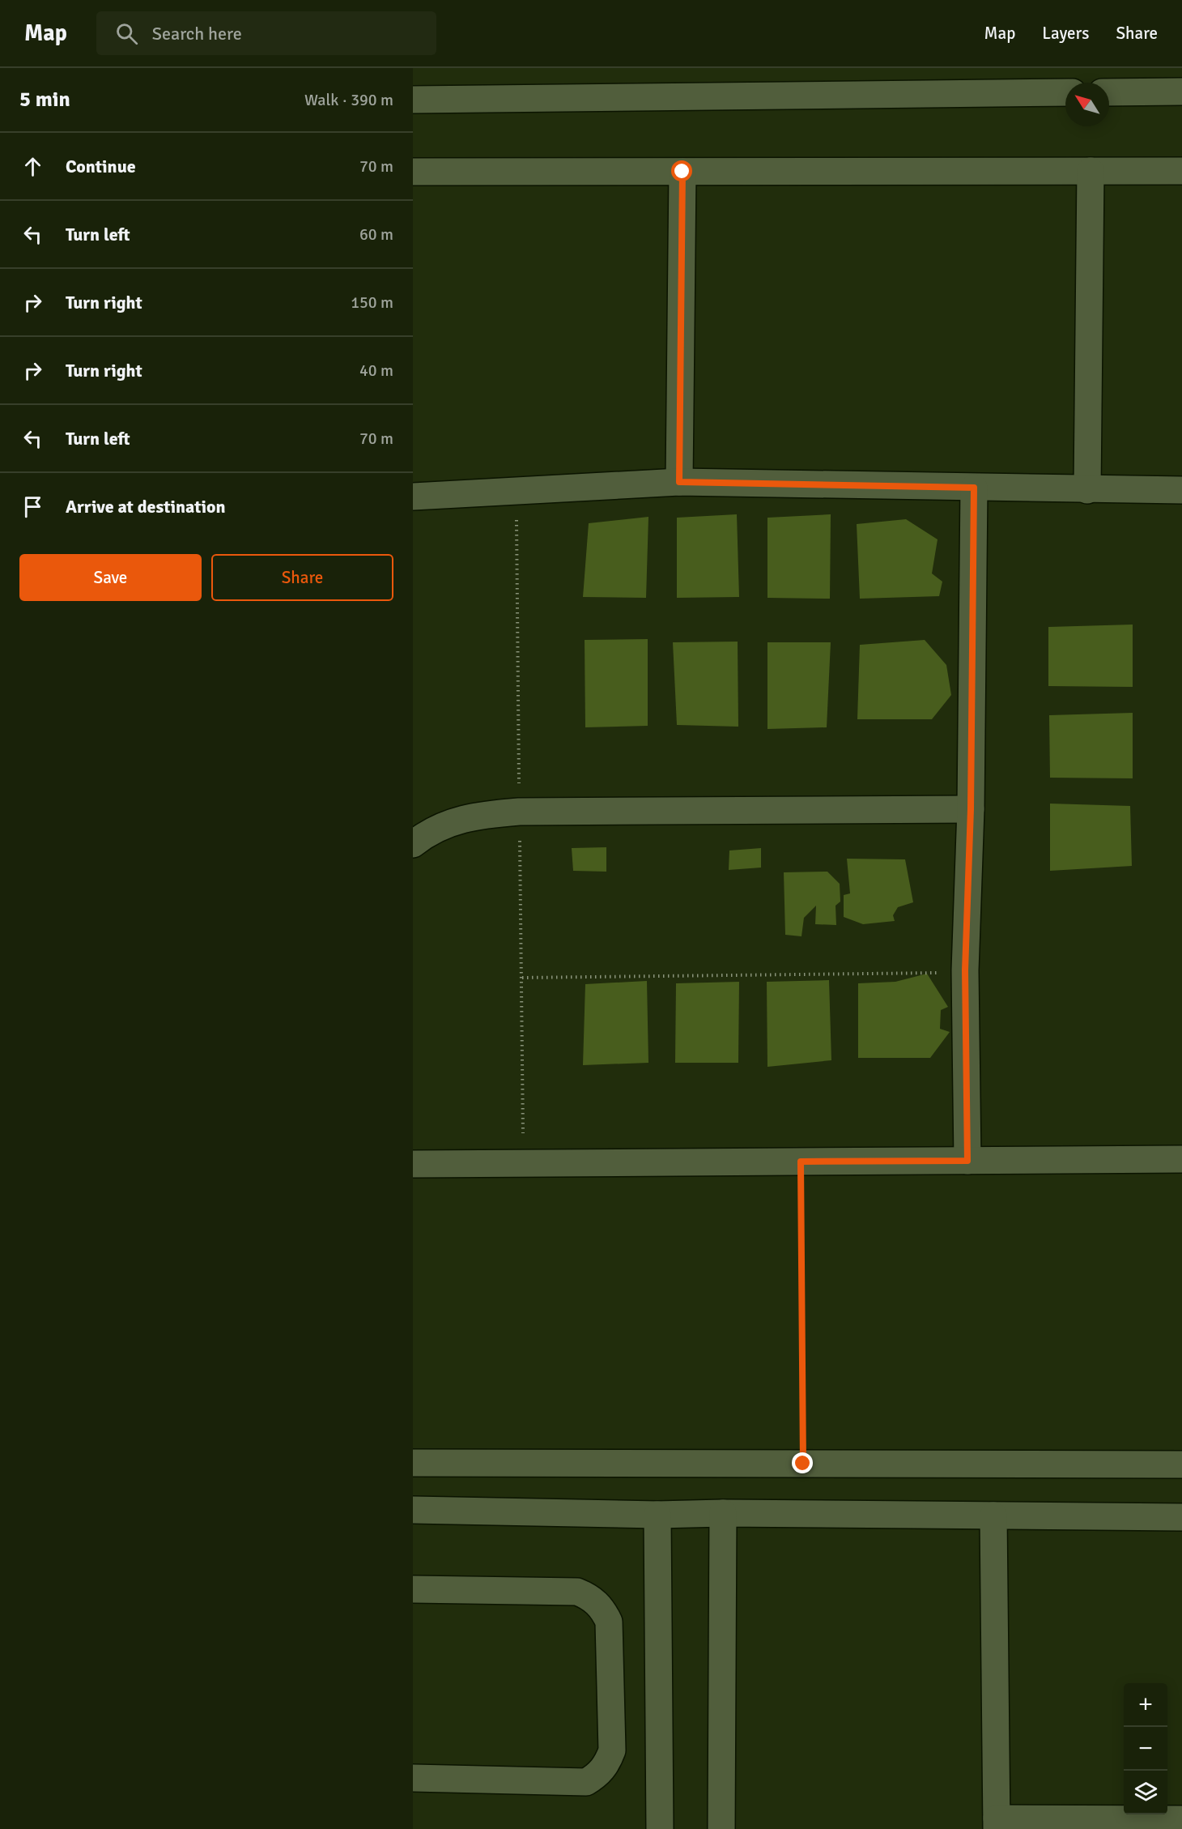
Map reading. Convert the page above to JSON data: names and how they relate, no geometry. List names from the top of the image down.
{
  "north": "top left",
  "page": {
    "header": "Map",
    "search": "Search here",
    "nav": ["Map", "Layers", "Share"],
    "heading": ["5 min", "Walk · 390 m"],
    "list": [
      ["Continue", "70 m"],
      ["Turn left", "60 m"],
      ["Turn right", "150 m"],
      ["Turn right", "40 m"],
      ["Turn left", "70 m"],
      "Arrive at destination"
    ],
    "buttons": ["Save", "Share"],
    "map_buttons": ["+", "−"]
  }
}
